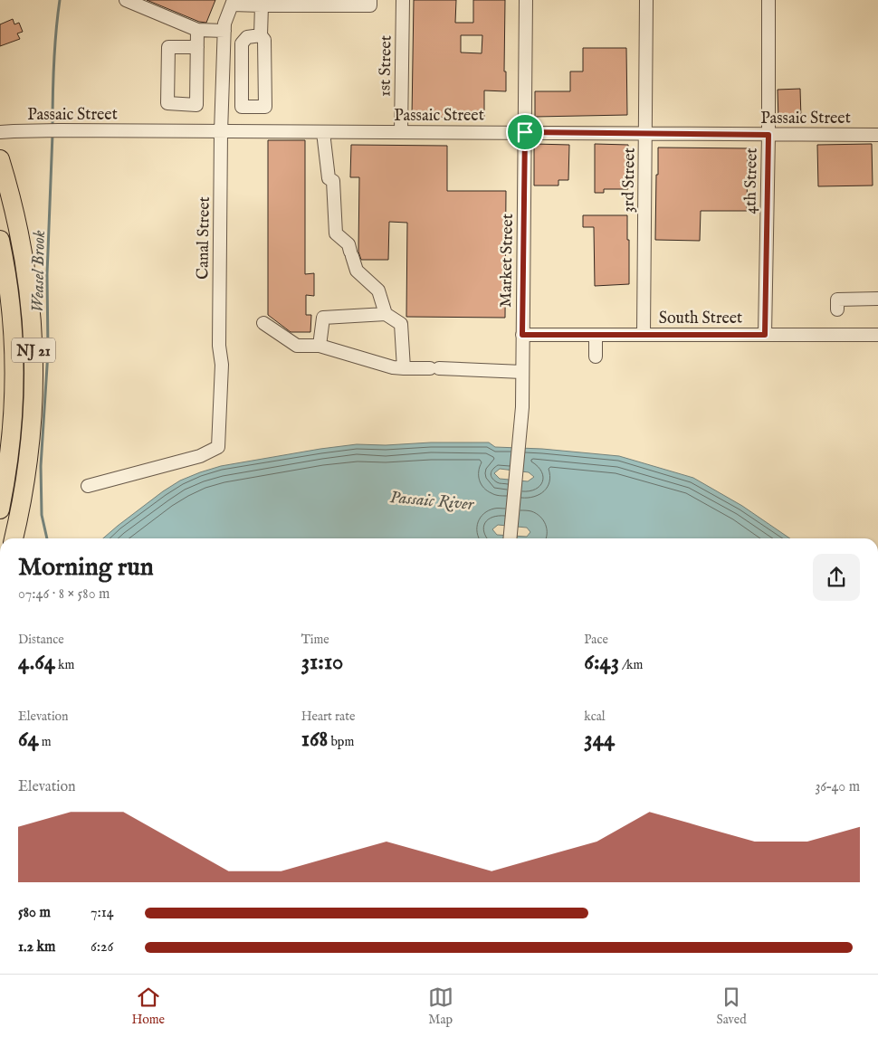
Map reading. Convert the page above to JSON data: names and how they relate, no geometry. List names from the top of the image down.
{
  "streets": {
    "highway": ["NJ 21"],
    "street": [
      "1st Street",
      "Passaic Street",
      "3rd Street",
      "4th Street",
      "Canal Street",
      "Market Street",
      "South Street"
    ]
  },
  "crossings": [
    ["1st Street", "Passaic Street"],
    ["Passaic Street", "3rd Street"],
    ["Passaic Street", "4th Street"],
    ["Passaic Street", "Canal Street"],
    ["Passaic Street", "Market Street"],
    ["3rd Street", "South Street"],
    ["4th Street", "South Street"],
    ["Market Street", "South Street"]
  ],
  "water": ["Weasel Brook", "Passaic River"],
  "page": {
    "heading": ["Morning run", "07:46 · 8 × 580 m"],
    "stats": [
      ["Distance", "4.64 km"],
      ["Time", "31:10"],
      ["Pace", "6:43 /km"],
      ["Elevation", "64 m"],
      ["Heart rate", "168 bpm"],
      ["kcal", "344"]
    ],
    "chart": ["Elevation", "36–40 m"],
    "list": [
      {
        "name": "580 m",
        "note": "7:14"
      },
      {
        "name": "1.2 km",
        "note": "6:26"
      }
    ],
    "tabs": ["Home", "Map", "Saved"]
  }
}
